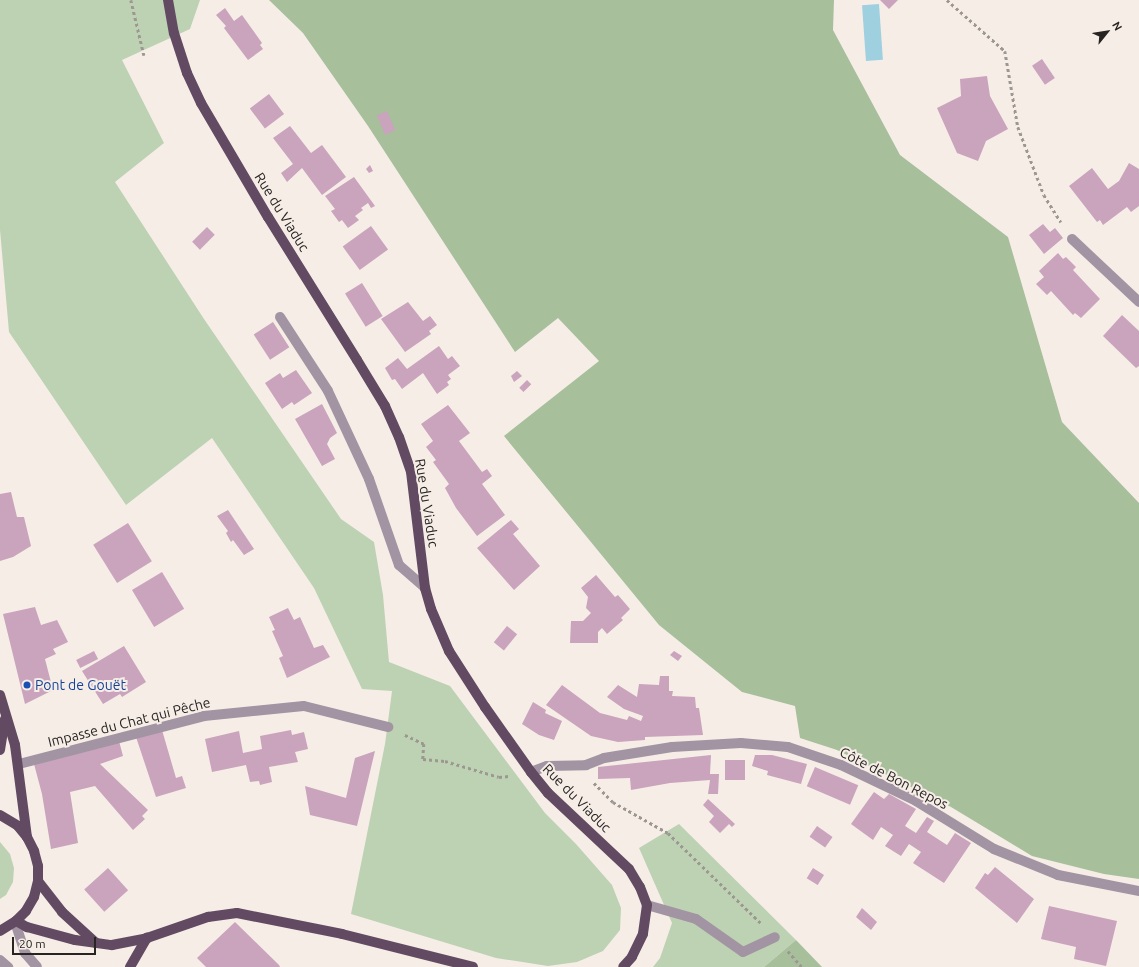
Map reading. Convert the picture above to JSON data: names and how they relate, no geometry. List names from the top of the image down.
{
  "streets": {
    "main road": ["Rue du Viaduc"],
    "street": ["Impasse du Chat qui Pêche", "Côte de Bon Repos"]
  },
  "crossings": [
    ["Rue du Viaduc", "Côte de Bon Repos"]
  ],
  "places": ["Pont de Gouët"],
  "scale_bar": "20 m",
  "north": "top right"
}
